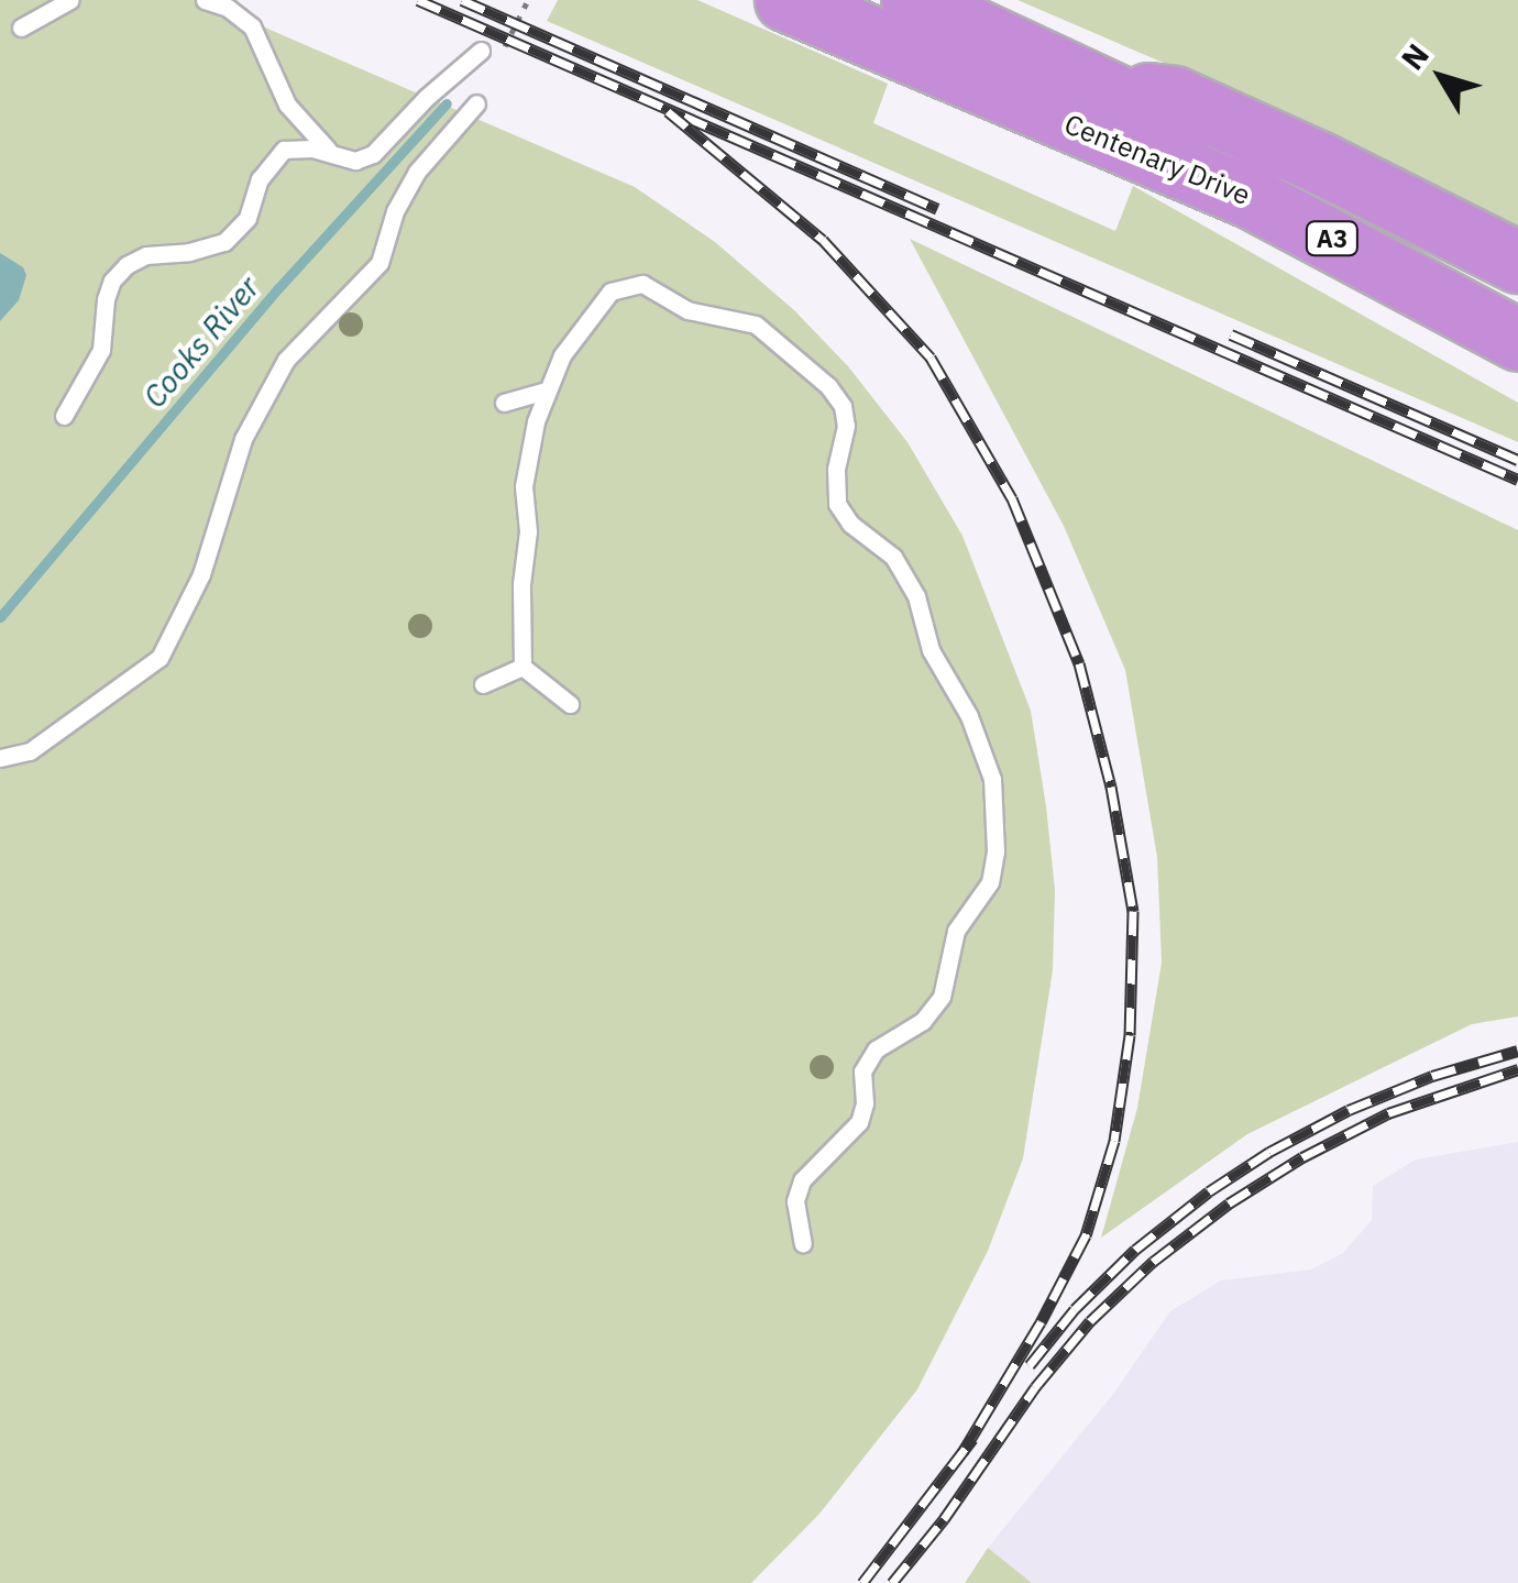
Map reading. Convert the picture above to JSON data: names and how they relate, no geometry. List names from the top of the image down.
{
  "streets": {
    "highway": ["Centenary Drive", "A3"]
  },
  "water": ["Cooks River"],
  "north": "top left"
}
